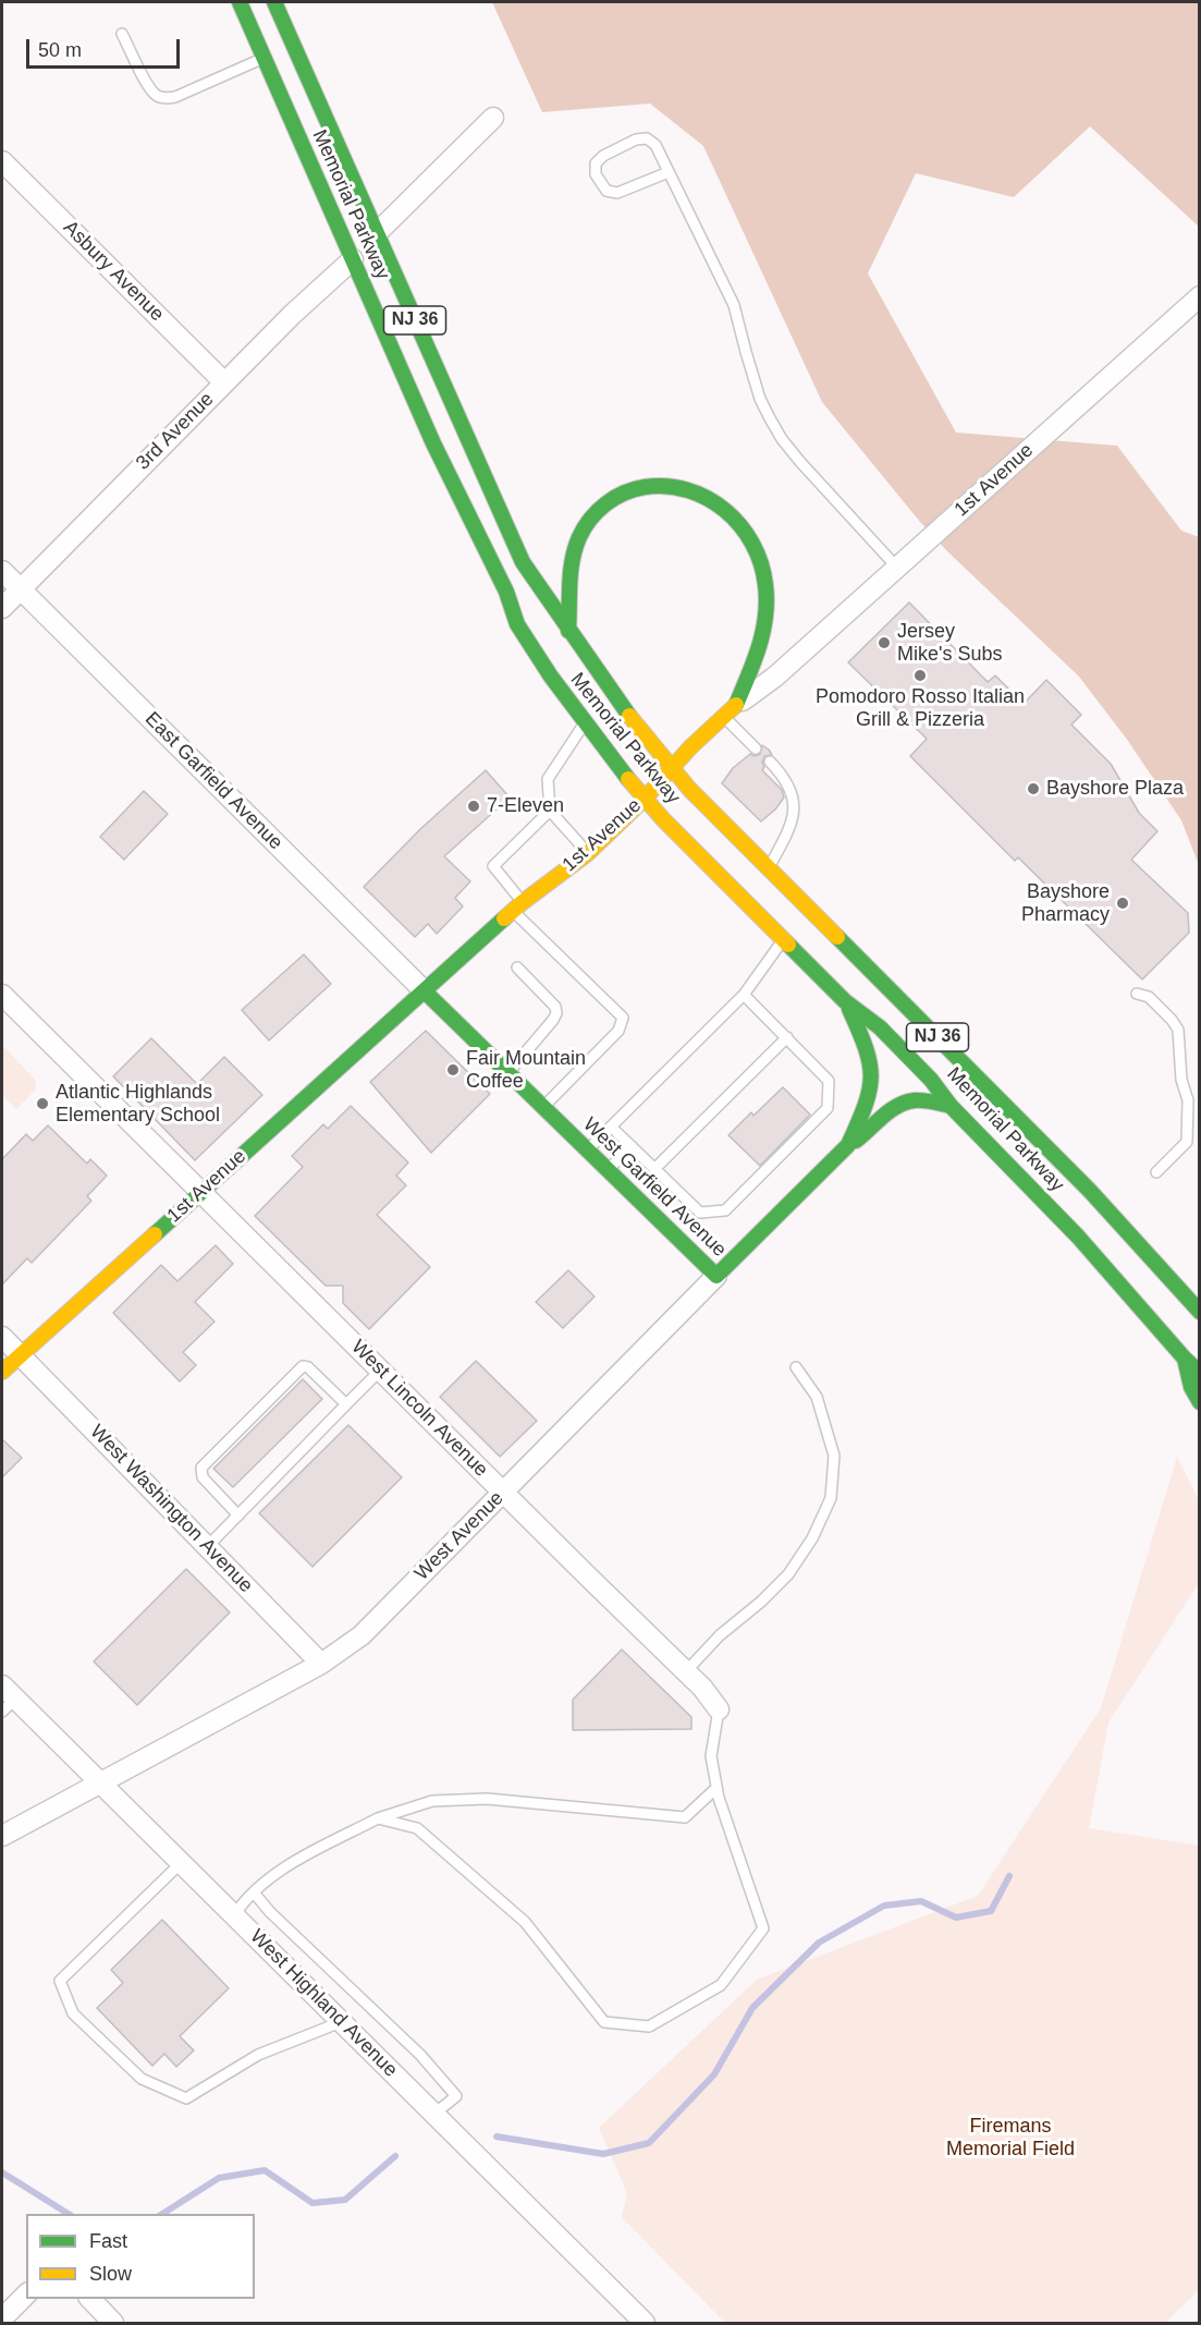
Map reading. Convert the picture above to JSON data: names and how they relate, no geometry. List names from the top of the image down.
{
  "streets": {
    "main road": [
      "Memorial Parkway",
      "NJ 36",
      "1st Avenue",
      "West Garfield Avenue",
      "West Avenue"
    ],
    "street": [
      "Asbury Avenue",
      "3rd Avenue",
      "East Garfield Avenue",
      "West Lincoln Avenue",
      "West Washington Avenue",
      "West Highland Avenue"
    ]
  },
  "crossings": [
    ["Memorial Parkway", "NJ 36"],
    ["Memorial Parkway", "3rd Avenue"],
    ["Memorial Parkway", "1st Avenue"],
    ["Asbury Avenue", "3rd Avenue"],
    ["3rd Avenue", "East Garfield Avenue"],
    ["1st Avenue", "East Garfield Avenue"],
    ["1st Avenue", "West Garfield Avenue"],
    ["1st Avenue", "West Lincoln Avenue"],
    ["1st Avenue", "West Washington Avenue"],
    ["East Garfield Avenue", "West Garfield Avenue"],
    ["West Garfield Avenue", "West Avenue"],
    ["West Lincoln Avenue", "West Avenue"],
    ["West Washington Avenue", "West Avenue"],
    ["West Avenue", "West Highland Avenue"]
  ],
  "parks": ["Firemans Memorial Field"],
  "places": [
    "Jersey Mike's Subs",
    "Pomodoro Rosso Italian Grill & Pizzeria",
    "Bayshore Plaza",
    "7-Eleven",
    "Bayshore Pharmacy",
    "Fair Mountain Coffee",
    "Atlantic Highlands Elementary School"
  ],
  "legend": ["Fast", "Slow"],
  "scale_bar": "50 m"
}
